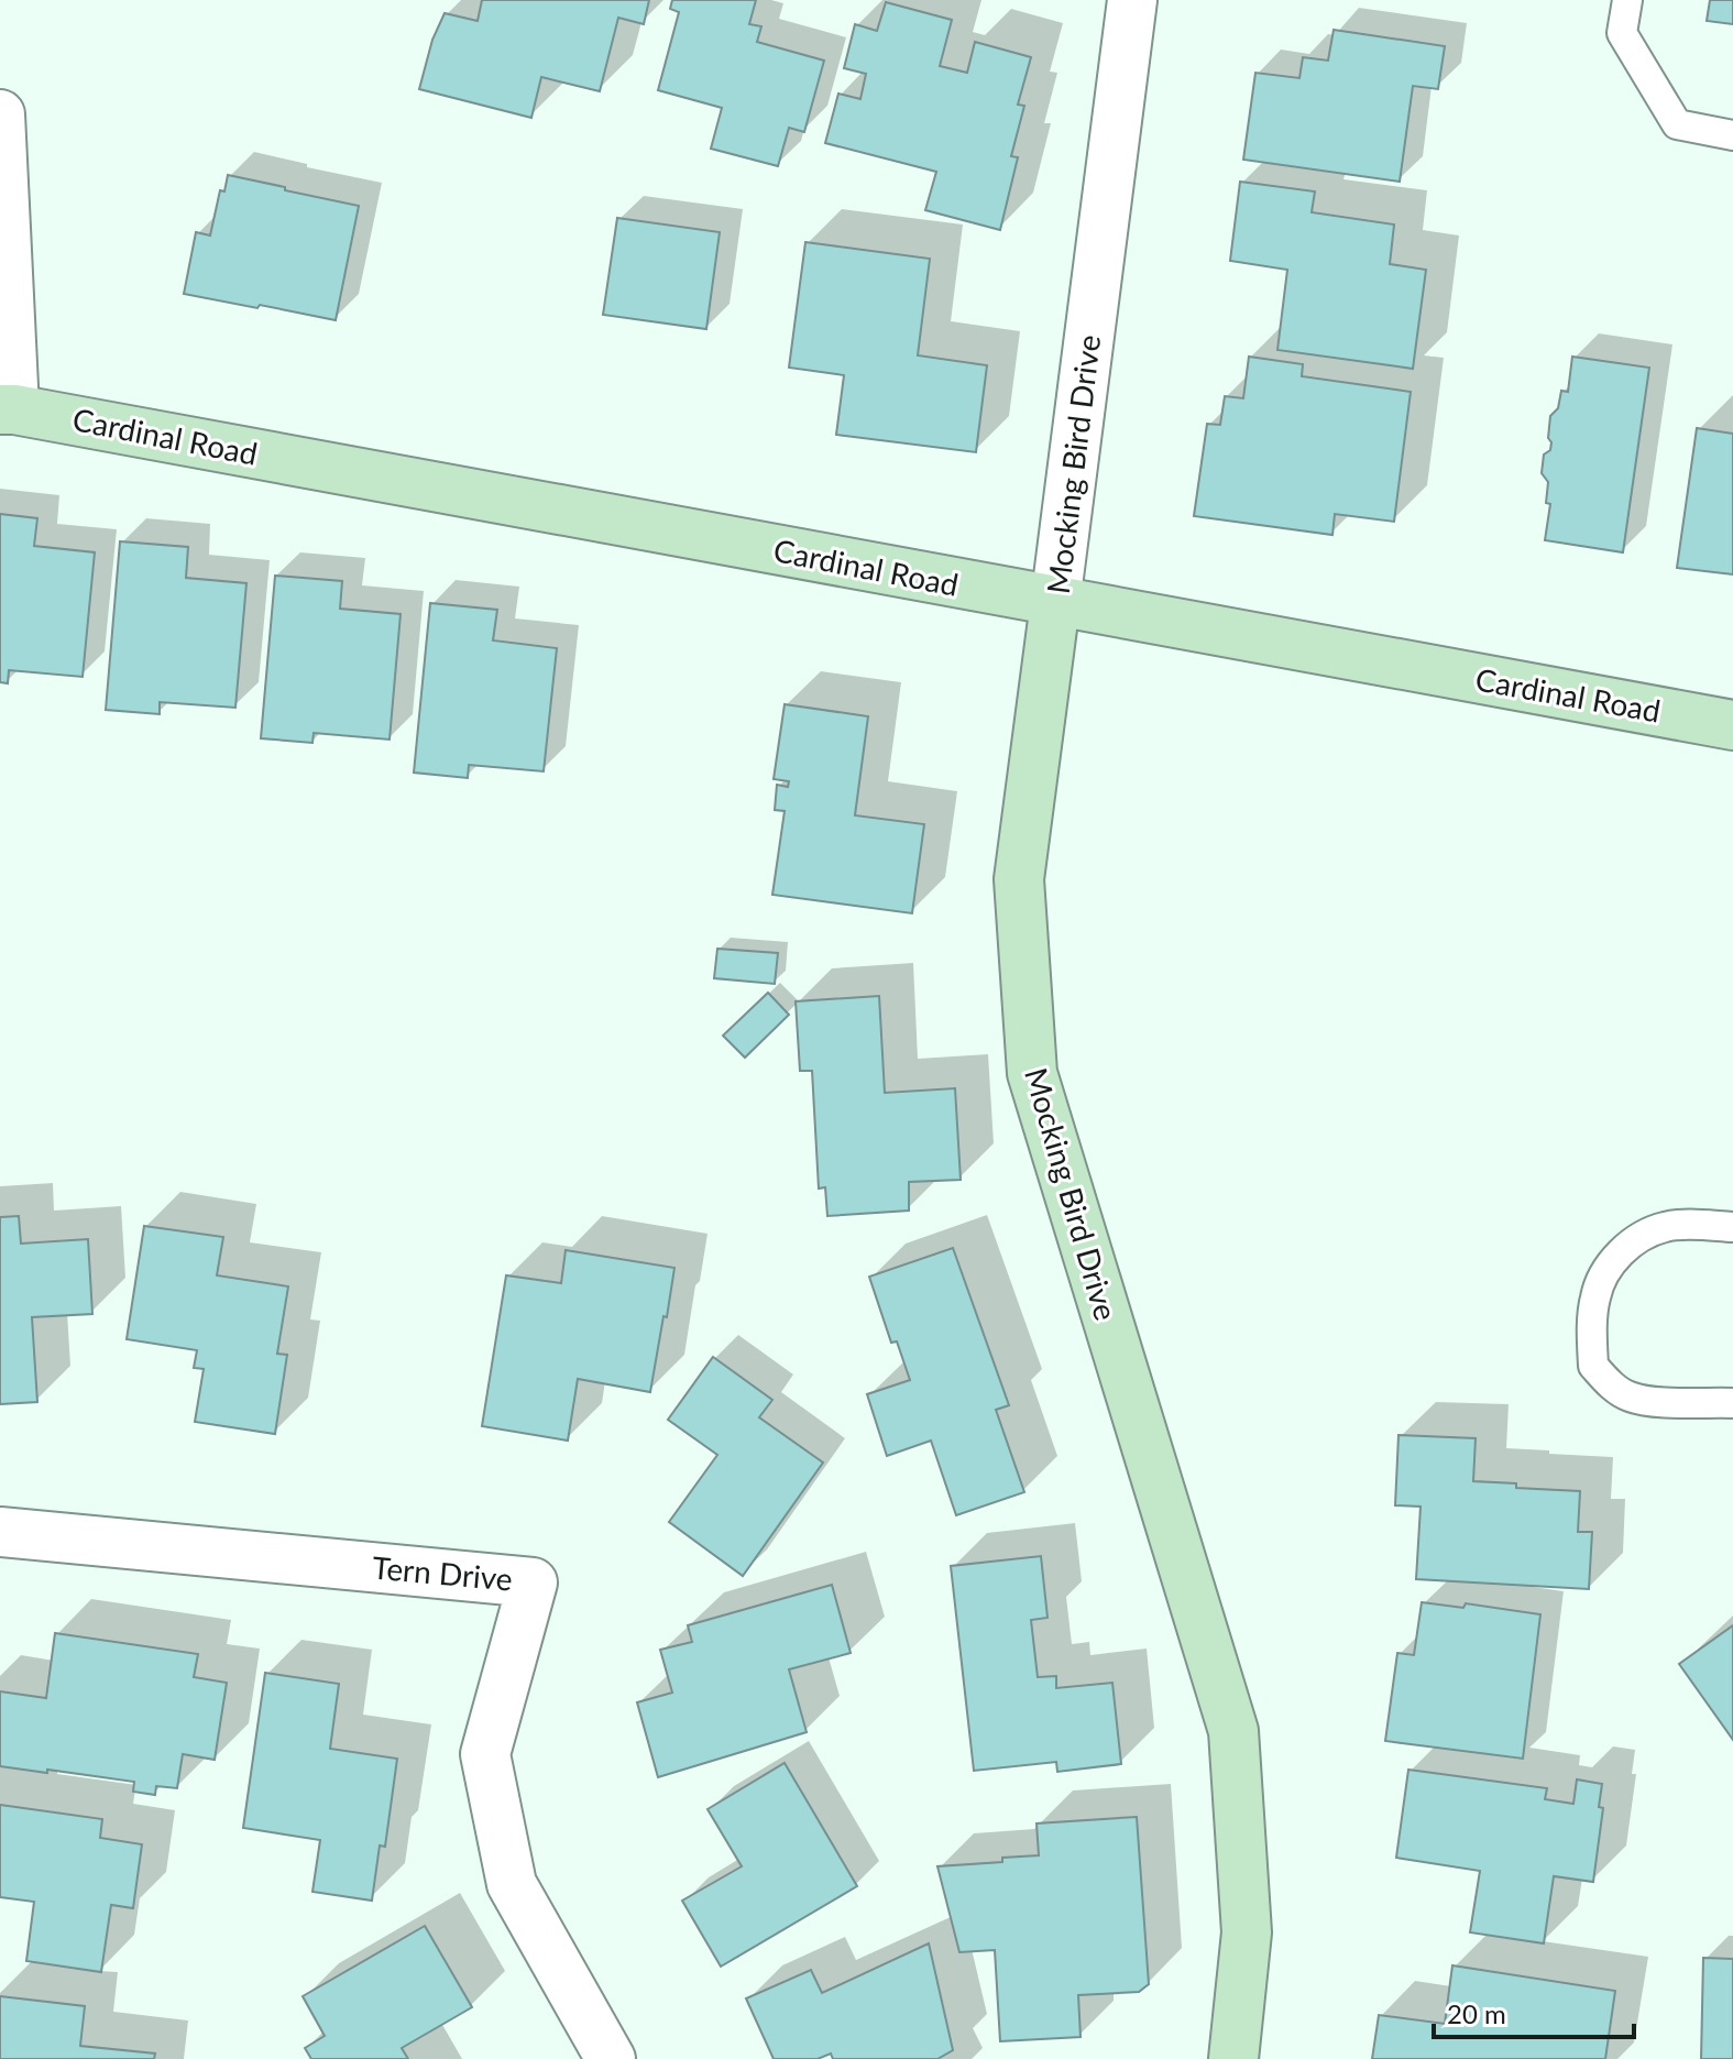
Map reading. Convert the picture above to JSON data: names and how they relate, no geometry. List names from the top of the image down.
{
  "streets": {
    "street": ["Cardinal Road", "Mocking Bird Drive", "Tern Drive"]
  },
  "crossings": [
    ["Cardinal Road", "Mocking Bird Drive"]
  ],
  "scale_bar": "20 m"
}
